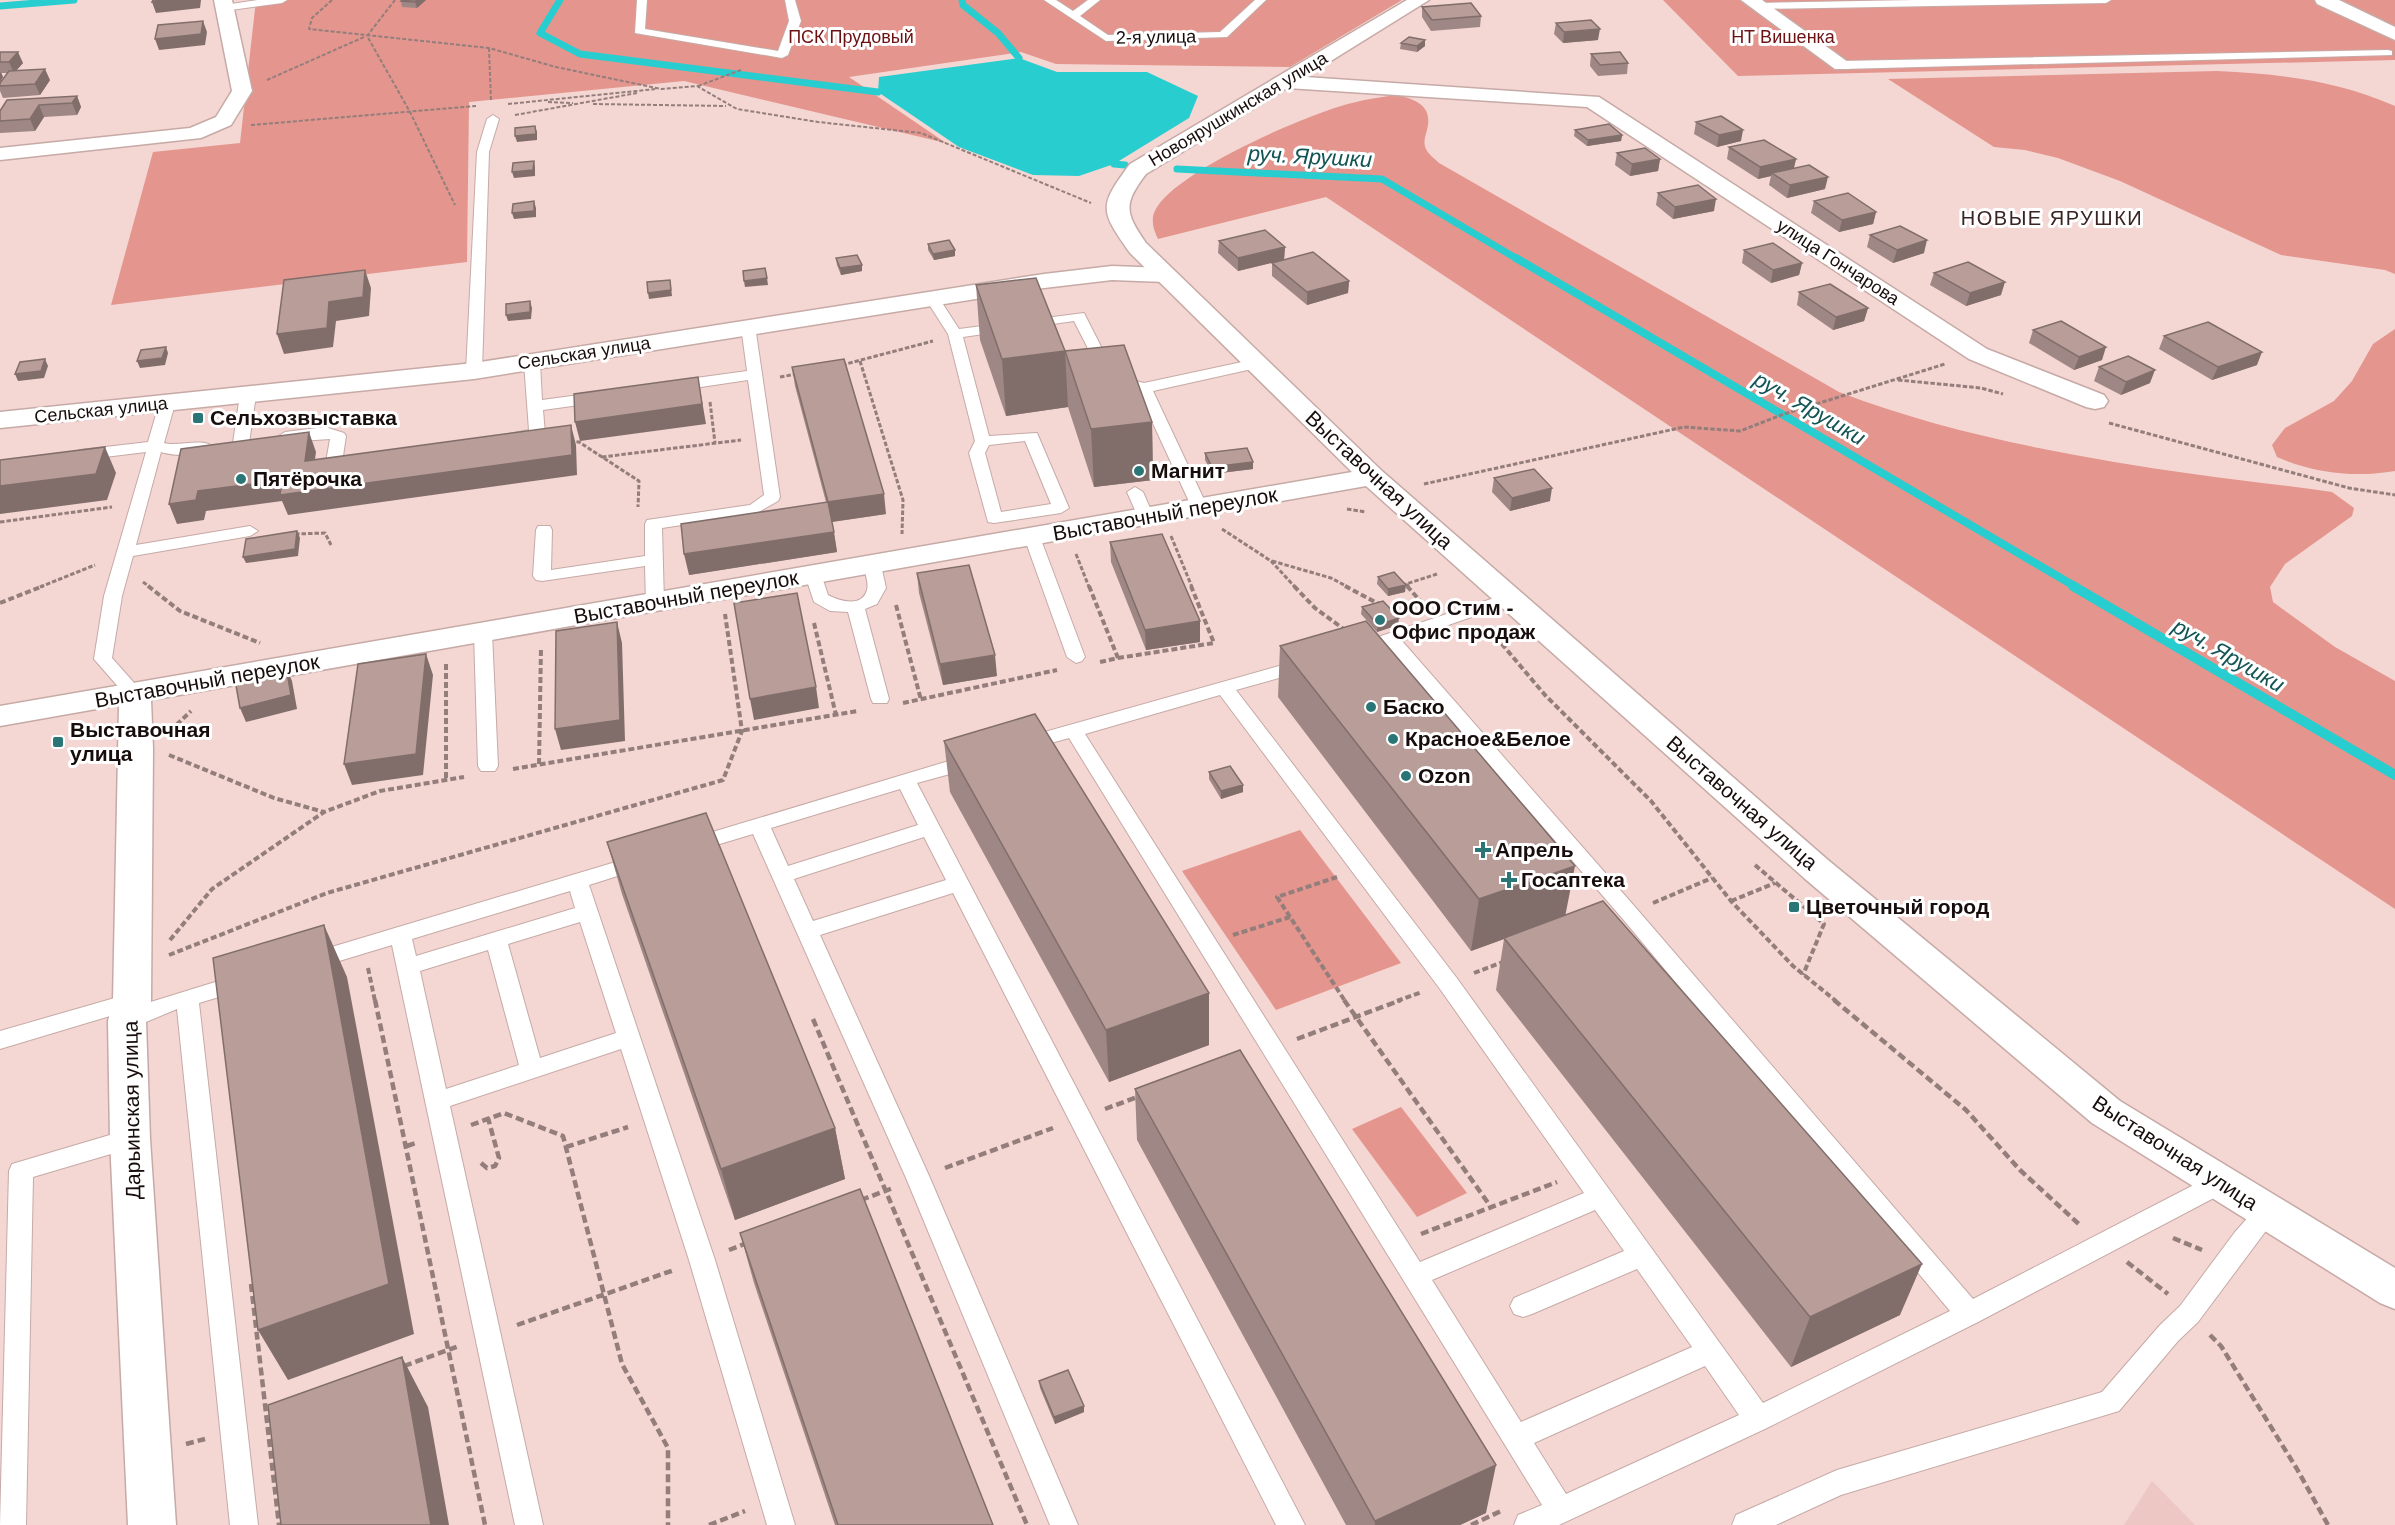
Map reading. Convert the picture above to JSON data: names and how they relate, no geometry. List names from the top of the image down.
{
  "streets": {
    "street": [
      "Новоярушкинская улица",
      "улица Гончарова",
      "Сельская улица",
      "Выставочная улица",
      "Выставочный переулок",
      "Дарьинская улица"
    ],
    "lane": ["2-я улица"]
  },
  "crossings": [
    ["Новоярушкинская улица", "улица Гончарова"],
    ["Сельская улица", "Выставочная улица"],
    ["Выставочная улица", "Выставочный переулок"],
    ["Выставочный переулок", "Дарьинская улица"]
  ],
  "districts": ["НОВЫЕ ЯРУШКИ"],
  "water": ["руч. Ярушки"],
  "parks": ["ПСК Прудовый", "НТ Вишенка"],
  "places": {
    "transit": ["Сельхозвыставка", "Выставочная улица", "Цветочный город"],
    "other": [
      "Магнит",
      "Пятёрочка",
      "ООО Стим - Офис продаж",
      "Баско",
      "Красное&Белое",
      "Ozon"
    ],
    "health": ["Апрель", "Госаптека"]
  }
}
